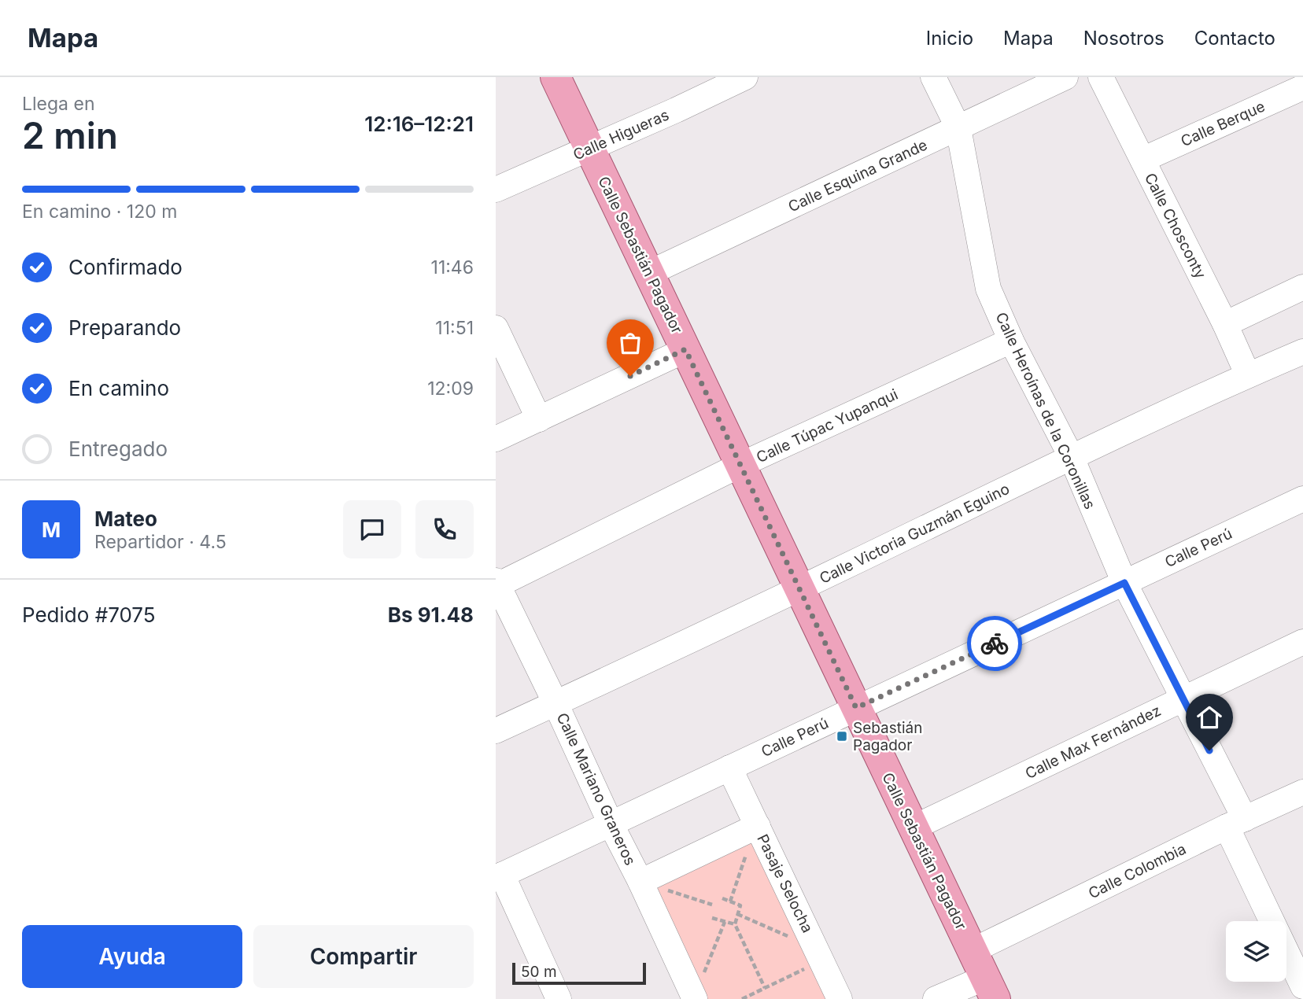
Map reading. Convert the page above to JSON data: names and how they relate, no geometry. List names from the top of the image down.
{
  "streets": {
    "main road": ["Calle Sebastián Pagador"],
    "street": [
      "Calle Berque",
      "Calle Higueras",
      "Calle Esquina Grande",
      "Calle Chosconty",
      "Calle Heroínas de la Coronillas",
      "Calle Túpac Yupanqui",
      "Calle Victoria Guzmán Eguino",
      "Calle Perú",
      "Calle Max Fernández",
      "Calle Mariano Graneros",
      "Calle Colombia",
      "Pasaje Selocha"
    ]
  },
  "crossings": [
    ["Calle Berque", "Calle Chosconty"],
    ["Calle Higueras", "Calle Sebastián Pagador"],
    ["Calle Esquina Grande", "Calle Sebastián Pagador"],
    ["Calle Esquina Grande", "Calle Heroínas de la Coronillas"],
    ["Calle Chosconty", "Calle Victoria Guzmán Eguino"],
    ["Calle Sebastián Pagador", "Calle Túpac Yupanqui"],
    ["Calle Sebastián Pagador", "Calle Victoria Guzmán Eguino"],
    ["Calle Sebastián Pagador", "Calle Perú"],
    ["Calle Sebastián Pagador", "Calle Max Fernández"],
    ["Calle Sebastián Pagador", "Calle Colombia"],
    ["Calle Heroínas de la Coronillas", "Calle Túpac Yupanqui"],
    ["Calle Heroínas de la Coronillas", "Calle Victoria Guzmán Eguino"],
    ["Calle Heroínas de la Coronillas", "Calle Perú"],
    ["Calle Heroínas de la Coronillas", "Calle Max Fernández"],
    ["Calle Heroínas de la Coronillas", "Calle Colombia"],
    ["Calle Túpac Yupanqui", "Calle Mariano Graneros"],
    ["Calle Victoria Guzmán Eguino", "Calle Mariano Graneros"],
    ["Calle Perú", "Calle Mariano Graneros"],
    ["Calle Perú", "Pasaje Selocha"]
  ],
  "places": {
    "transit": ["Sebastián Pagador"]
  },
  "scale_bar": "50 m",
  "page": {
    "header": "Mapa",
    "nav": [
      "Inicio",
      "Mapa",
      "Nosotros",
      "Contacto"
    ],
    "heading": ["2 min", "Llega en", "12:16–12:21"],
    "panel": [
      "Mateo",
      "Repartidor · 4.5",
      "Pedido #7075",
      "Bs 91.48"
    ],
    "bar": "En camino · 120 m",
    "list": [
      ["Confirmado", "11:46"],
      ["Preparando", "11:51"],
      ["En camino", "12:09"],
      "Entregado"
    ],
    "round": "M",
    "buttons": ["Ayuda", "Compartir"],
    "scale": "50 m"
  }
}
